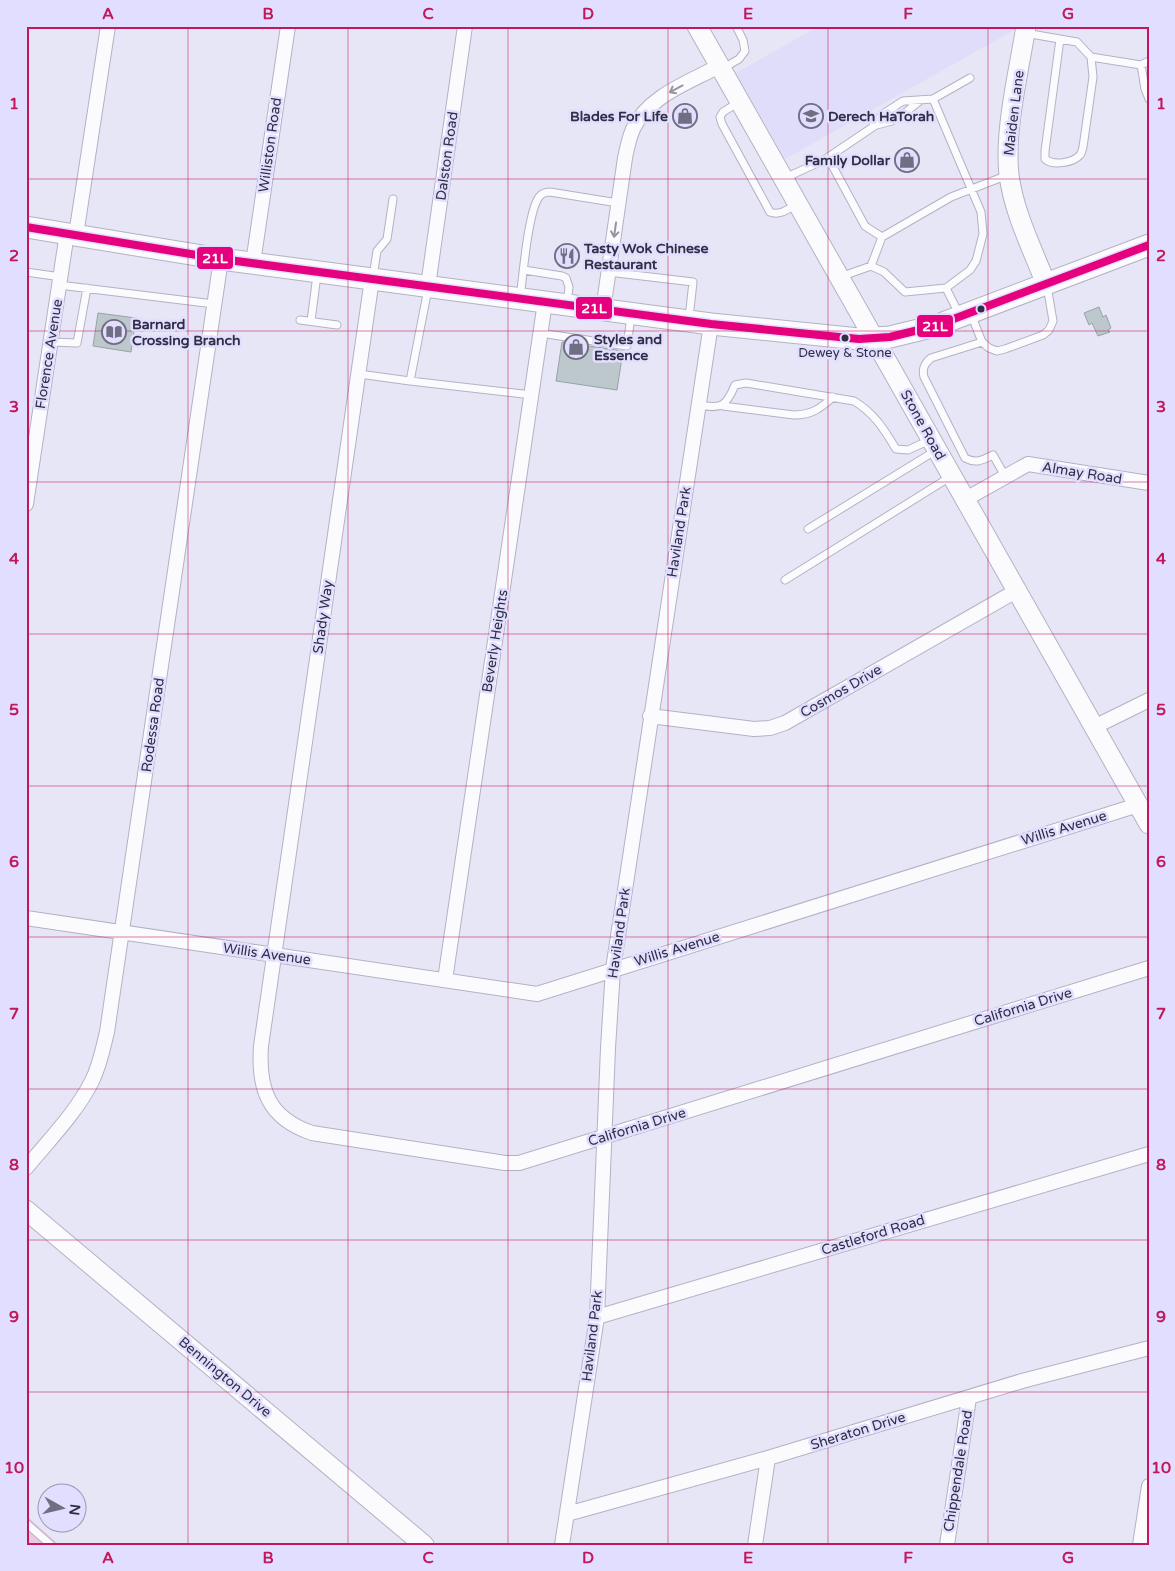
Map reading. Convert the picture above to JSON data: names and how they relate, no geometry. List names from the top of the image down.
{
  "streets": {
    "street": [
      "Maiden Lane",
      "Williston Road",
      "Dalston Road",
      "Florence Avenue",
      "Stone Road",
      "Almay Road",
      "Haviland Park",
      "Shady Way",
      "Beverly Heights",
      "Cosmos Drive",
      "Rodessa Road",
      "Willis Avenue",
      "California Drive",
      "Castleford Road",
      "Bennington Drive",
      "Sheraton Drive",
      "Chippendale Road"
    ]
  },
  "crossings": [
    ["Stone Road", "Almay Road"],
    ["Stone Road", "Cosmos Drive"],
    ["Stone Road", "Willis Avenue"],
    ["Haviland Park", "Cosmos Drive"],
    ["Haviland Park", "Willis Avenue"],
    ["Haviland Park", "California Drive"],
    ["Haviland Park", "Castleford Road"],
    ["Haviland Park", "Sheraton Drive"],
    ["Shady Way", "Willis Avenue"],
    ["Shady Way", "California Drive"],
    ["Beverly Heights", "Willis Avenue"],
    ["Rodessa Road", "Willis Avenue"],
    ["Willis Avenue", "California Drive"],
    ["Sheraton Drive", "Chippendale Road"]
  ],
  "places": {
    "shop": ["Blades For Life", "Family Dollar", "Styles and Essence"],
    "school or university": ["Derech HaTorah"],
    "restaurant": ["Tasty Wok Chinese Restaurant"],
    "library": ["Barnard Crossing Branch"],
    "other": ["Dewey & Stone"]
  },
  "lines": ["transit line 21L"],
  "north": "right",
  "grid": {
    "columns": [
      "A",
      "B",
      "C",
      "D",
      "E",
      "F",
      "G"
    ],
    "rows": [
      "1",
      "2",
      "3",
      "4",
      "5",
      "6",
      "7",
      "8",
      "9",
      "10"
    ]
  }
}
